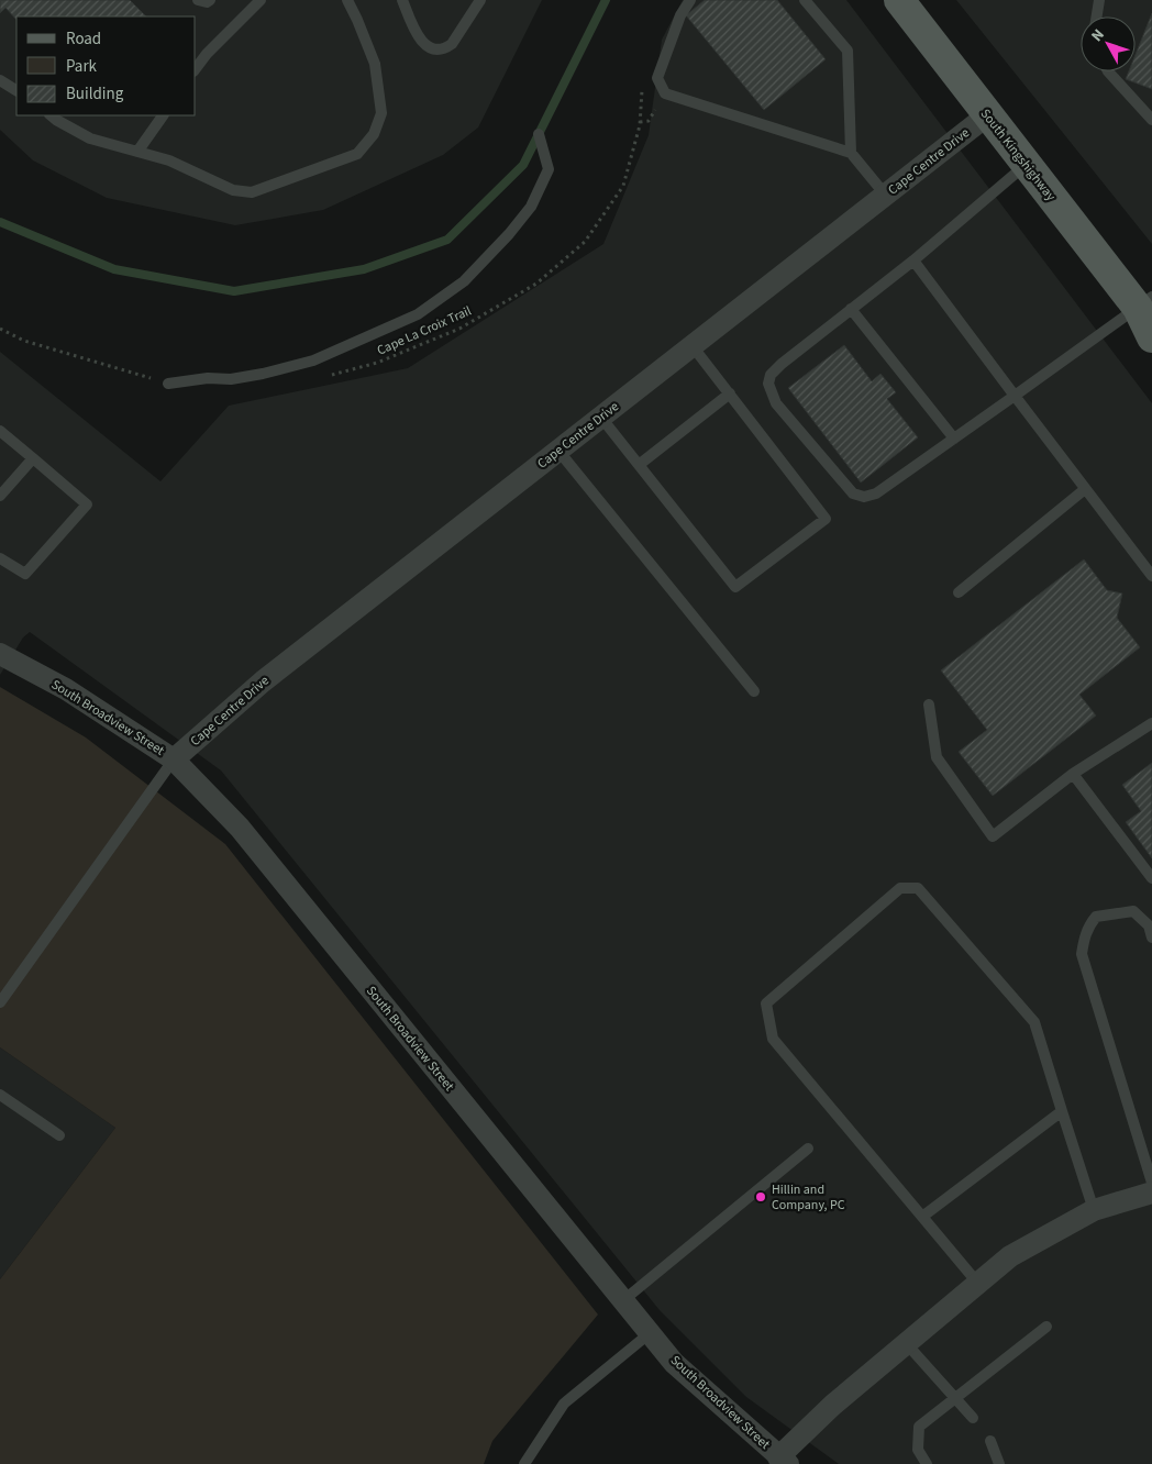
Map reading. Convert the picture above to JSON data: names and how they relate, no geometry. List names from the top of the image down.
{
  "streets": {
    "main road": ["South Kingshighway"],
    "street": ["Cape Centre Drive", "South Broadview Street"],
    "path": ["Cape La Croix Trail"]
  },
  "crossings": [
    ["South Kingshighway", "Cape Centre Drive"],
    ["Cape Centre Drive", "South Broadview Street"]
  ],
  "places": ["Hillin and Company, PC"],
  "legend": ["Road", "Park", "Building"],
  "north": "top left"
}
